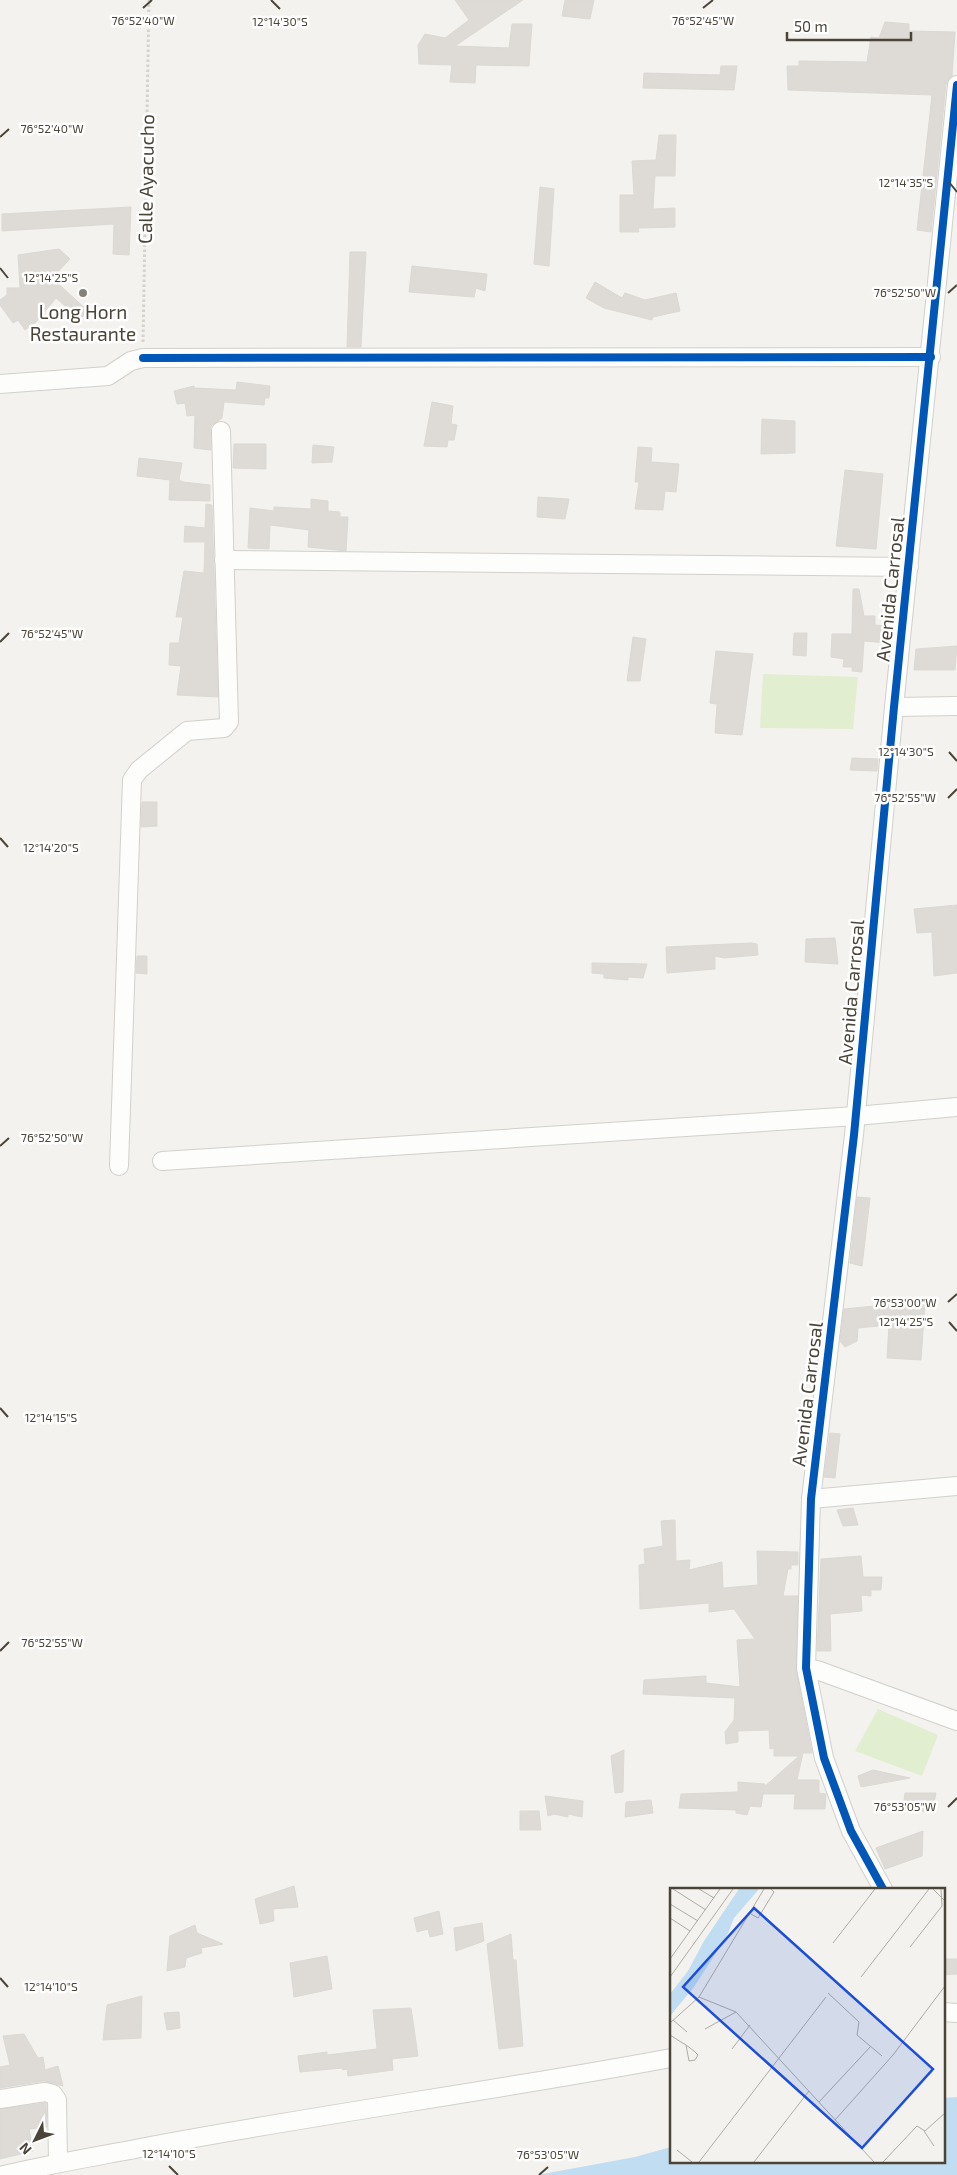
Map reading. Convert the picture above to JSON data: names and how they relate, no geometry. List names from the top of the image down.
{
  "streets": {
    "street": ["Avenida Carrosal"],
    "path": ["Calle Ayacucho"]
  },
  "places": ["Long Horn Restaurante"],
  "scale_bar": "50 m",
  "north": "bottom left",
  "coordinates": [
    "76°52'40\"W",
    "76°52'45\"W",
    "12°14'30\"S",
    "12°14'35\"S",
    "12°14'25\"S",
    "76°52'50\"W",
    "76°52'55\"W",
    "12°14'20\"S",
    "76°53'00\"W",
    "12°14'15\"S",
    "76°53'05\"W",
    "12°14'10\"S"
  ]
}
